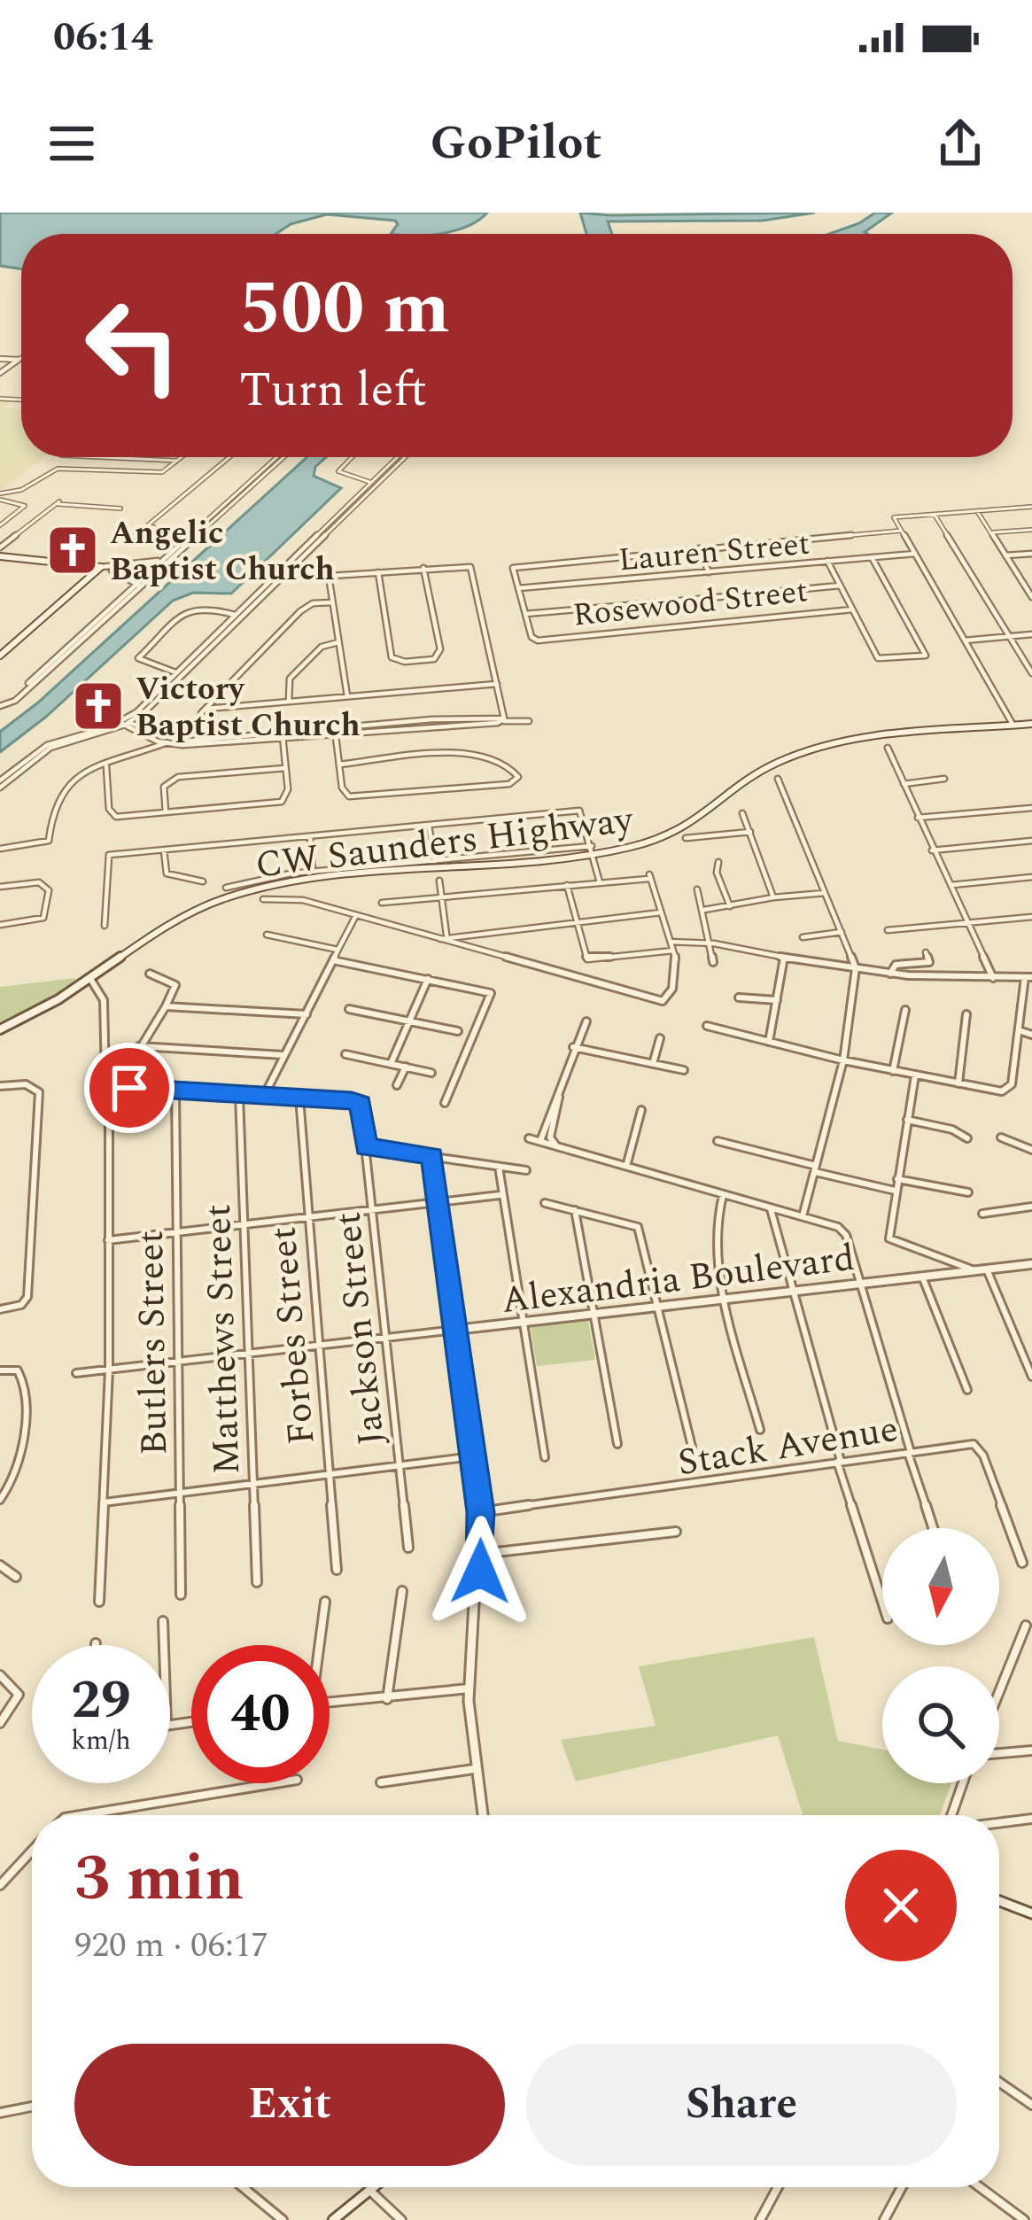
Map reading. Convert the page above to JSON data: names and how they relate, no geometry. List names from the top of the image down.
{
  "streets": {
    "main road": ["CW Saunders Highway", "Alexandria Boulevard"],
    "street": [
      "Lauren Street",
      "Rosewood Street",
      "Jackson Street",
      "Forbes Street",
      "Matthews Street",
      "Butlers Street",
      "Stack Avenue"
    ]
  },
  "crossings": [
    ["Alexandria Boulevard", "Jackson Street"],
    ["Alexandria Boulevard", "Forbes Street"],
    ["Alexandria Boulevard", "Matthews Street"],
    ["Alexandria Boulevard", "Butlers Street"],
    ["Jackson Street", "Forbes Street"]
  ],
  "places": {
    "church": ["Angelic Baptist Church", "Victory Baptist Church"]
  },
  "north": "bottom",
  "page": {
    "status": "06:14",
    "header": "GoPilot",
    "turn": ["500 m", "Turn left"],
    "speed": "29 km/h",
    "limit": "40",
    "heading": ["3 min", "920 m · 06:17"],
    "buttons": ["Exit", "Share"]
  }
}
